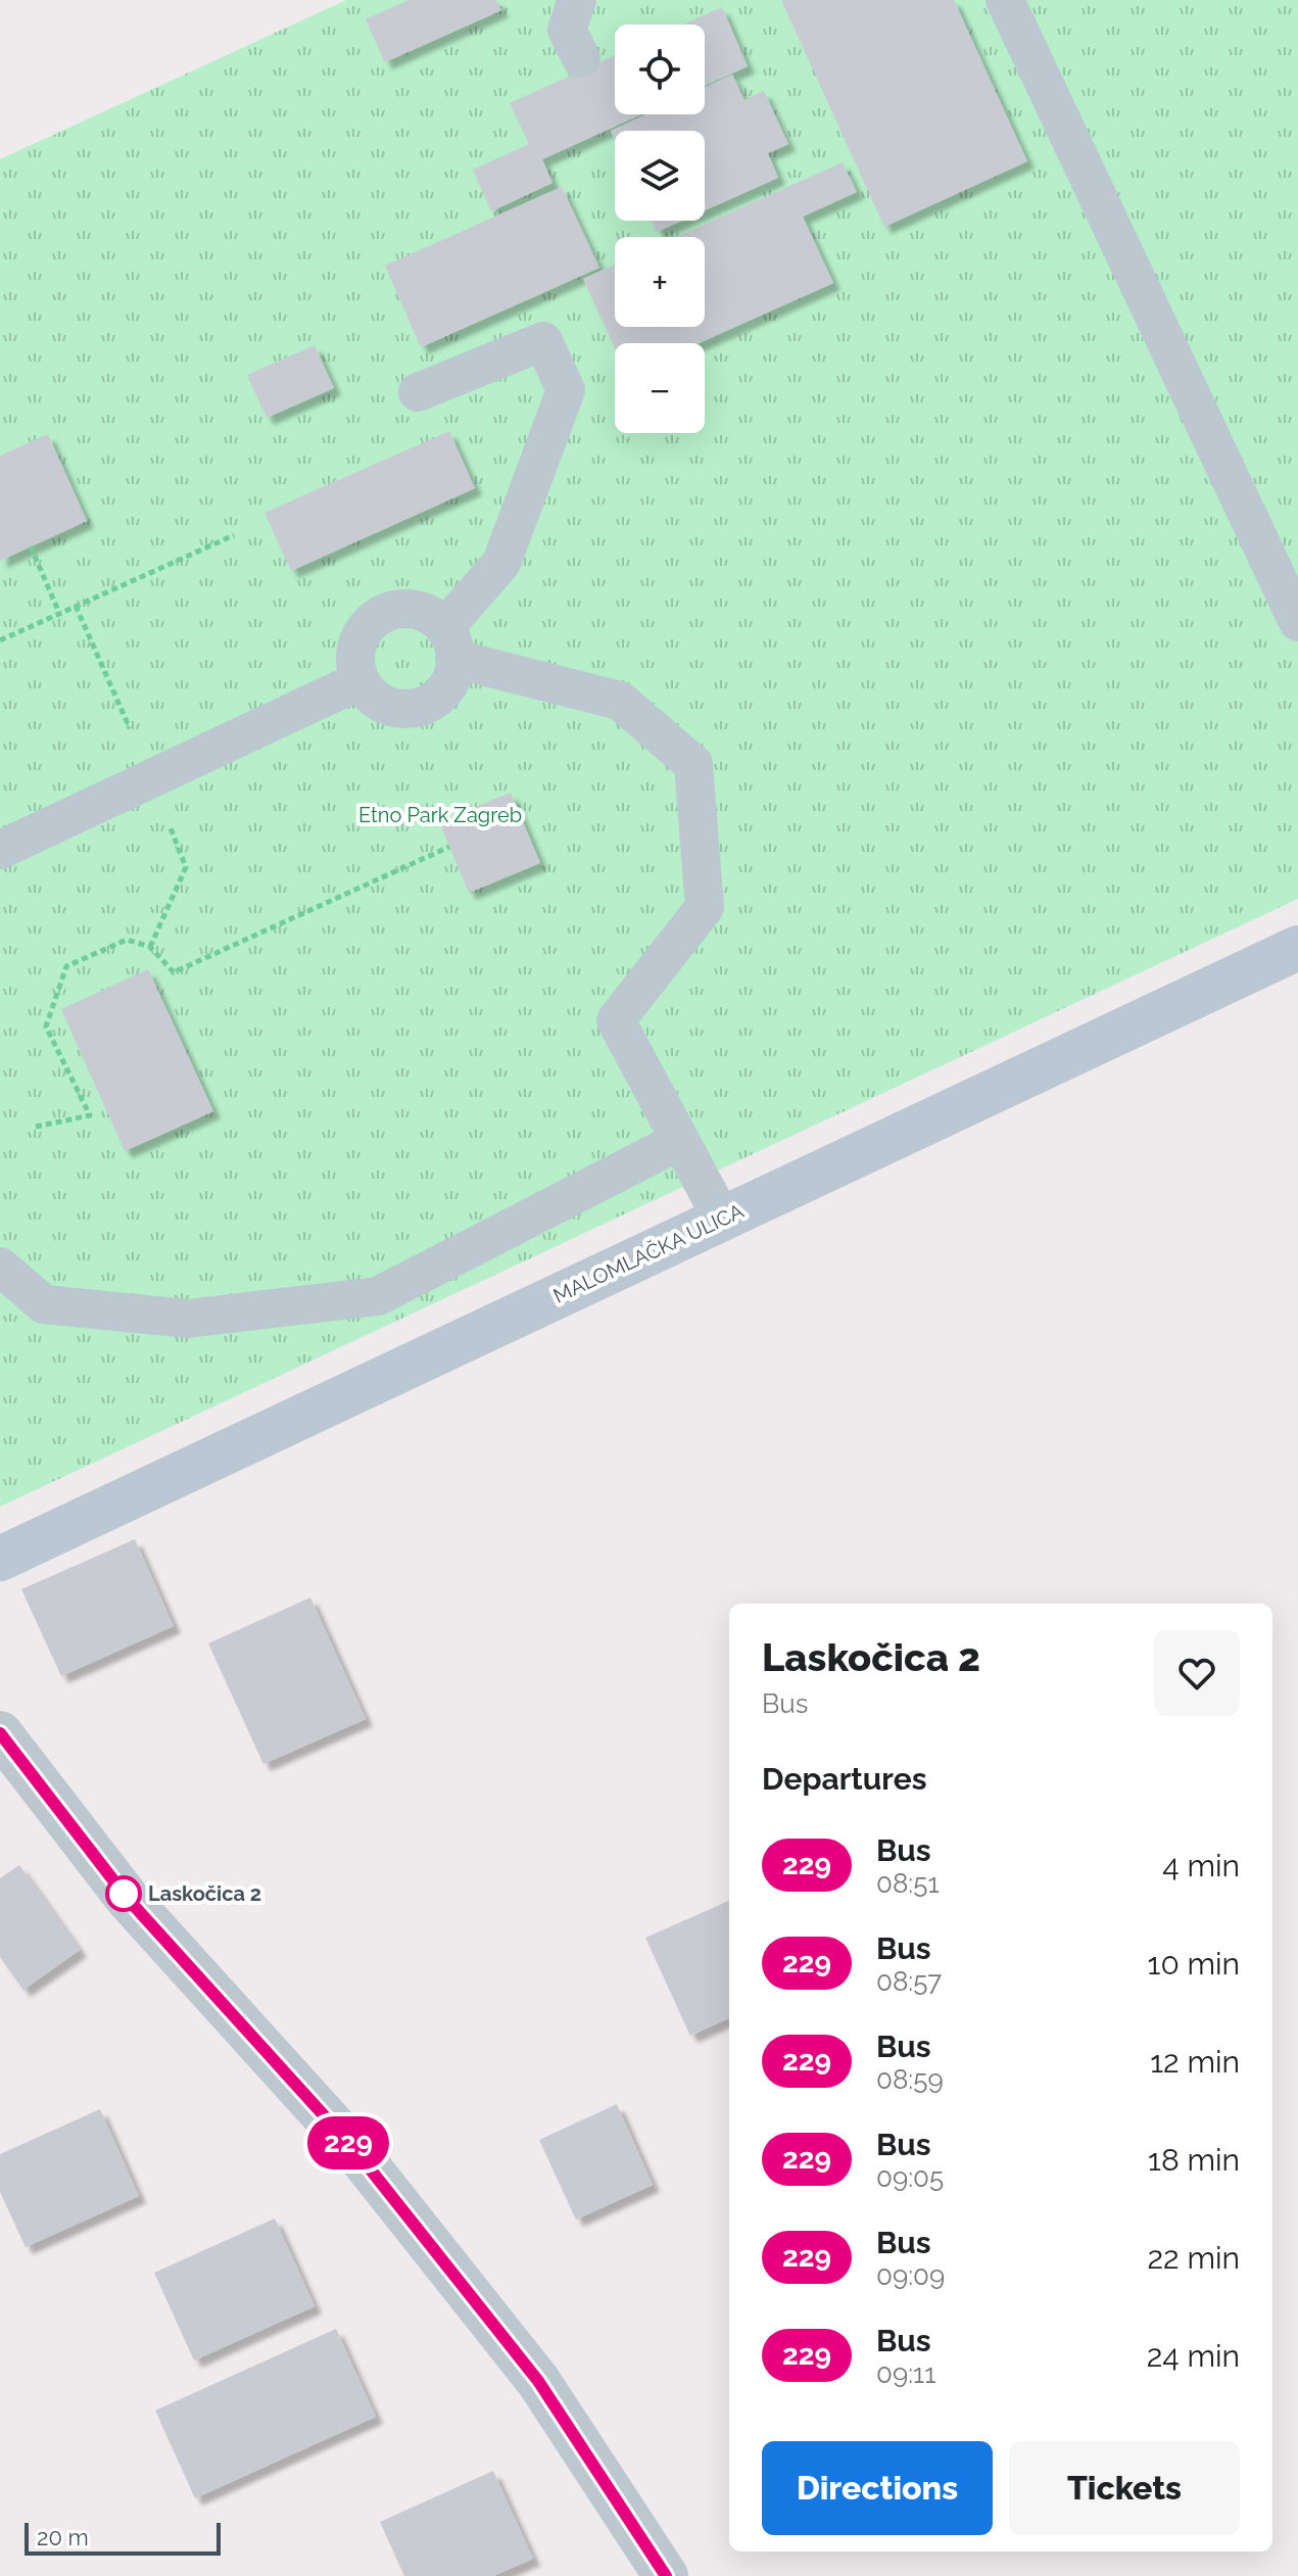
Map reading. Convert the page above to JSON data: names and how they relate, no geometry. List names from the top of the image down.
{
  "streets": {
    "street": ["MALOMLAČKA ULICA"]
  },
  "parks": ["Etno Park Zagreb"],
  "places": ["Laskočica 2"],
  "lines": ["bus line 229"],
  "scale_bar": "20 m",
  "page": {
    "on_map": "229",
    "map_buttons": ["+", "−"],
    "heading": [
      ["Laskočica 2", "Bus"],
      "Departures"
    ],
    "list": [
      {
        "mark": "229",
        "name": "Bus",
        "note": "08:51",
        "value": "4 min"
      },
      {
        "mark": "229",
        "name": "Bus",
        "note": "08:57",
        "value": "10 min"
      },
      {
        "mark": "229",
        "name": "Bus",
        "note": "08:59",
        "value": "12 min"
      },
      {
        "mark": "229",
        "name": "Bus",
        "note": "09:05",
        "value": "18 min"
      },
      {
        "mark": "229",
        "name": "Bus",
        "note": "09:09",
        "value": "22 min"
      },
      {
        "mark": "229",
        "name": "Bus",
        "note": "09:11",
        "value": "24 min"
      }
    ],
    "buttons": ["Directions", "Tickets"],
    "scale": "20 m"
  }
}
